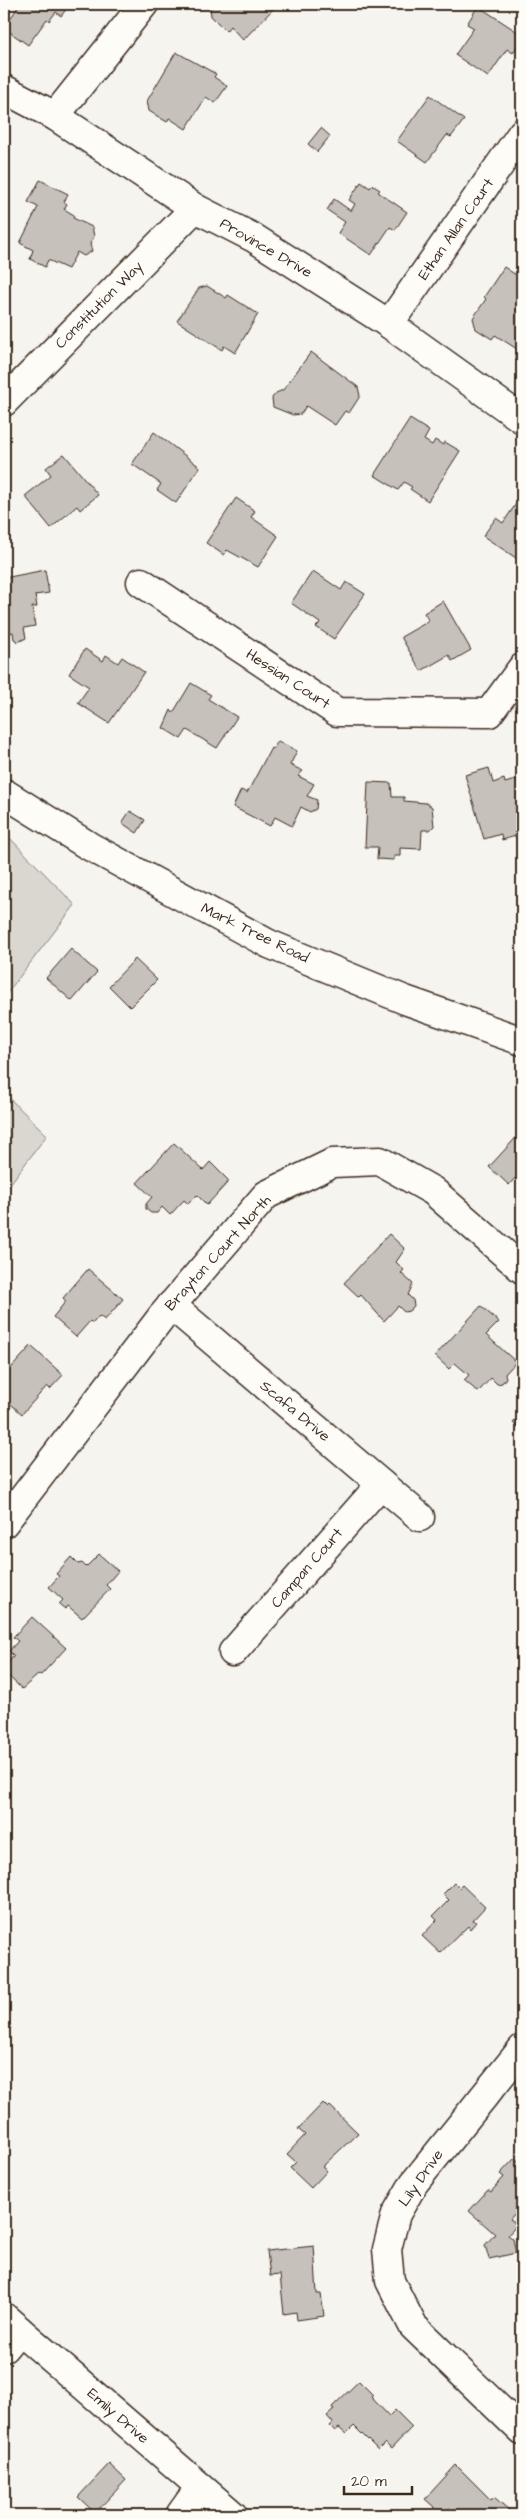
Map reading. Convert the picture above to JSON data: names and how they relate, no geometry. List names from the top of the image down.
{
  "streets": {
    "street": [
      "Ethan Allan Court",
      "Province Drive",
      "Constitution Way",
      "Hessian Court",
      "Mark Tree Road",
      "Brayton Court North",
      "Scafa Drive",
      "Campan Court",
      "Lily Drive",
      "Emily Drive"
    ]
  },
  "crossings": [
    ["Ethan Allan Court", "Province Drive"],
    ["Province Drive", "Constitution Way"],
    ["Brayton Court North", "Scafa Drive"],
    ["Scafa Drive", "Campan Court"]
  ],
  "scale_bar": "20 m"
}
